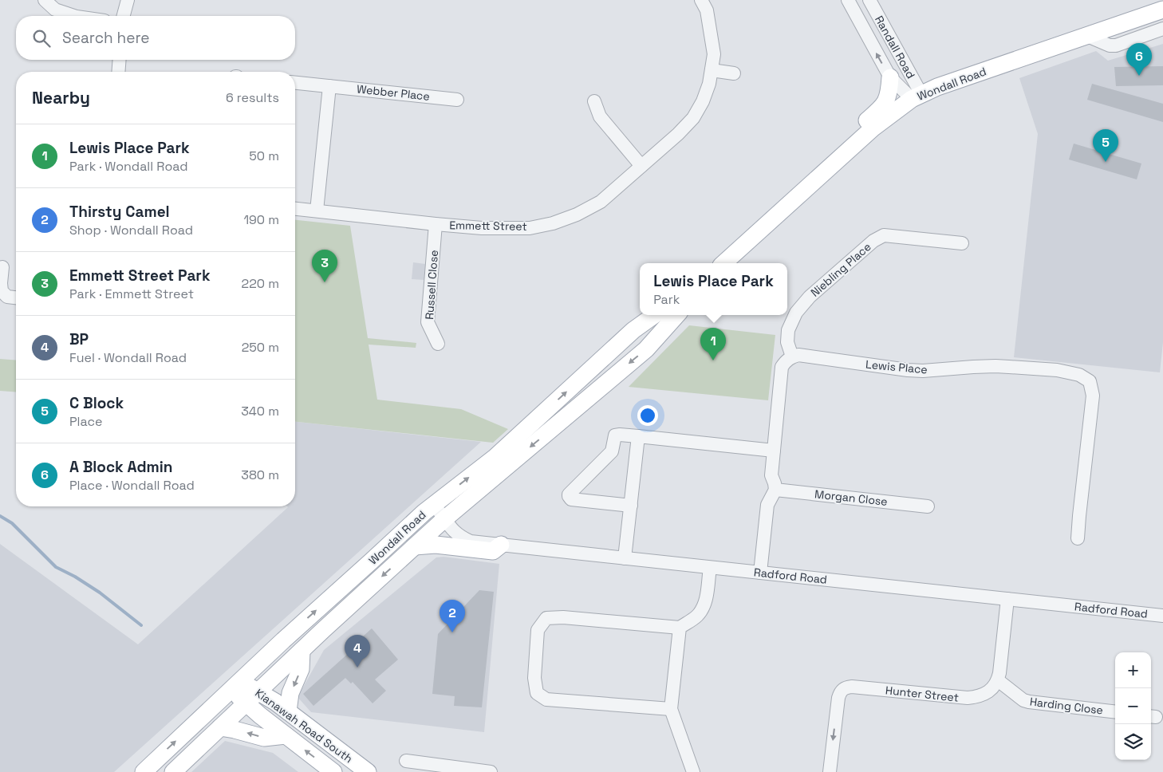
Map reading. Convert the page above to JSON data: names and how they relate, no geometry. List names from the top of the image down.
{
  "streets": {
    "main road": ["Wondall Road", "Kianawah Road South"],
    "street": [
      "Randall Road",
      "Webber Place",
      "Emmett Street",
      "Niebling Place",
      "Russell Close",
      "Lewis Place",
      "Morgan Close",
      "Radford Road",
      "Hunter Street",
      "Harding Close"
    ]
  },
  "crossings": [
    ["Randall Road", "Wondall Road"],
    ["Wondall Road", "Radford Road"],
    ["Wondall Road", "Kianawah Road South"],
    ["Emmett Street", "Russell Close"],
    ["Niebling Place", "Lewis Place"],
    ["Hunter Street", "Harding Close"]
  ],
  "page": {
    "search": "Search here",
    "pins": [
      "6",
      "5",
      "3",
      "1",
      "2",
      "4"
    ],
    "heading": ["Nearby", "6 results"],
    "list": [
      {
        "mark": "1",
        "name": "Lewis Place Park",
        "note": "Park · Wondall Road",
        "value": "50 m"
      },
      {
        "mark": "2",
        "name": "Thirsty Camel",
        "note": "Shop · Wondall Road",
        "value": "190 m"
      },
      {
        "mark": "3",
        "name": "Emmett Street Park",
        "note": "Park · Emmett Street",
        "value": "220 m"
      },
      {
        "mark": "4",
        "name": "BP",
        "note": "Fuel · Wondall Road",
        "value": "250 m"
      },
      {
        "mark": "5",
        "name": "C Block",
        "note": "Place",
        "value": "340 m"
      },
      {
        "mark": "6",
        "name": "A Block Admin",
        "note": "Place · Wondall Road",
        "value": "380 m"
      }
    ],
    "popup": ["Lewis Place Park", "Park"],
    "map_buttons": ["+", "−"]
  }
}
